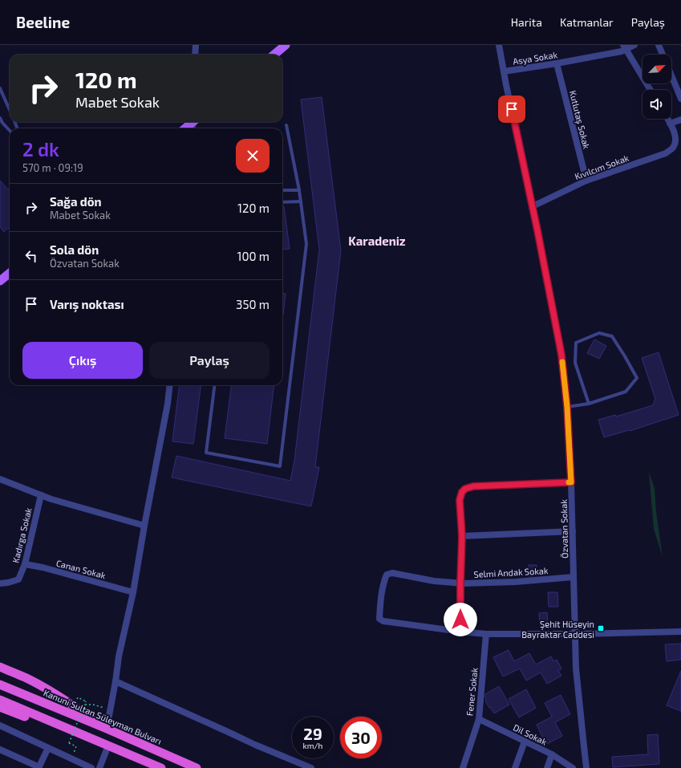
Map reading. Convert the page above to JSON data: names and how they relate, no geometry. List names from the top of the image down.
{
  "streets": {
    "highway": ["Kanuni Sultan Süleyman Bulvarı"],
    "street": [
      "Asya Sokak",
      "Kutlutaş Sokak",
      "Kıvılcım Sokak",
      "Özvatan Sokak",
      "Kadırga Sokak",
      "Canan Sokak",
      "Selmi Andak Sokak",
      "Fener Sokak",
      "Dil Sokak"
    ]
  },
  "crossings": [
    ["Asya Sokak", "Kutlutaş Sokak"],
    ["Asya Sokak", "Özvatan Sokak"],
    ["Kutlutaş Sokak", "Kıvılcım Sokak"],
    ["Kıvılcım Sokak", "Özvatan Sokak"],
    ["Özvatan Sokak", "Selmi Andak Sokak"],
    ["Kadırga Sokak", "Canan Sokak"],
    ["Fener Sokak", "Dil Sokak"]
  ],
  "districts": ["Karadeniz"],
  "places": {
    "transit": ["Şehit Hüseyin Bayraktar Caddesi"]
  },
  "north": "top right",
  "page": {
    "header": "Beeline",
    "nav": ["Harita", "Katmanlar", "Paylaş"],
    "turn": ["120 m", "Mabet Sokak"],
    "heading": ["2 dk", "570 m · 09:19"],
    "list": [
      {
        "name": "Sağa dön",
        "note": "Mabet Sokak",
        "value": "120 m"
      },
      {
        "name": "Sola dön",
        "note": "Özvatan Sokak",
        "value": "100 m"
      },
      {
        "name": "Varış noktası",
        "value": "350 m"
      }
    ],
    "buttons": ["Çıkış", "Paylaş"],
    "speed": "29 km/h",
    "limit": "30"
  }
}
